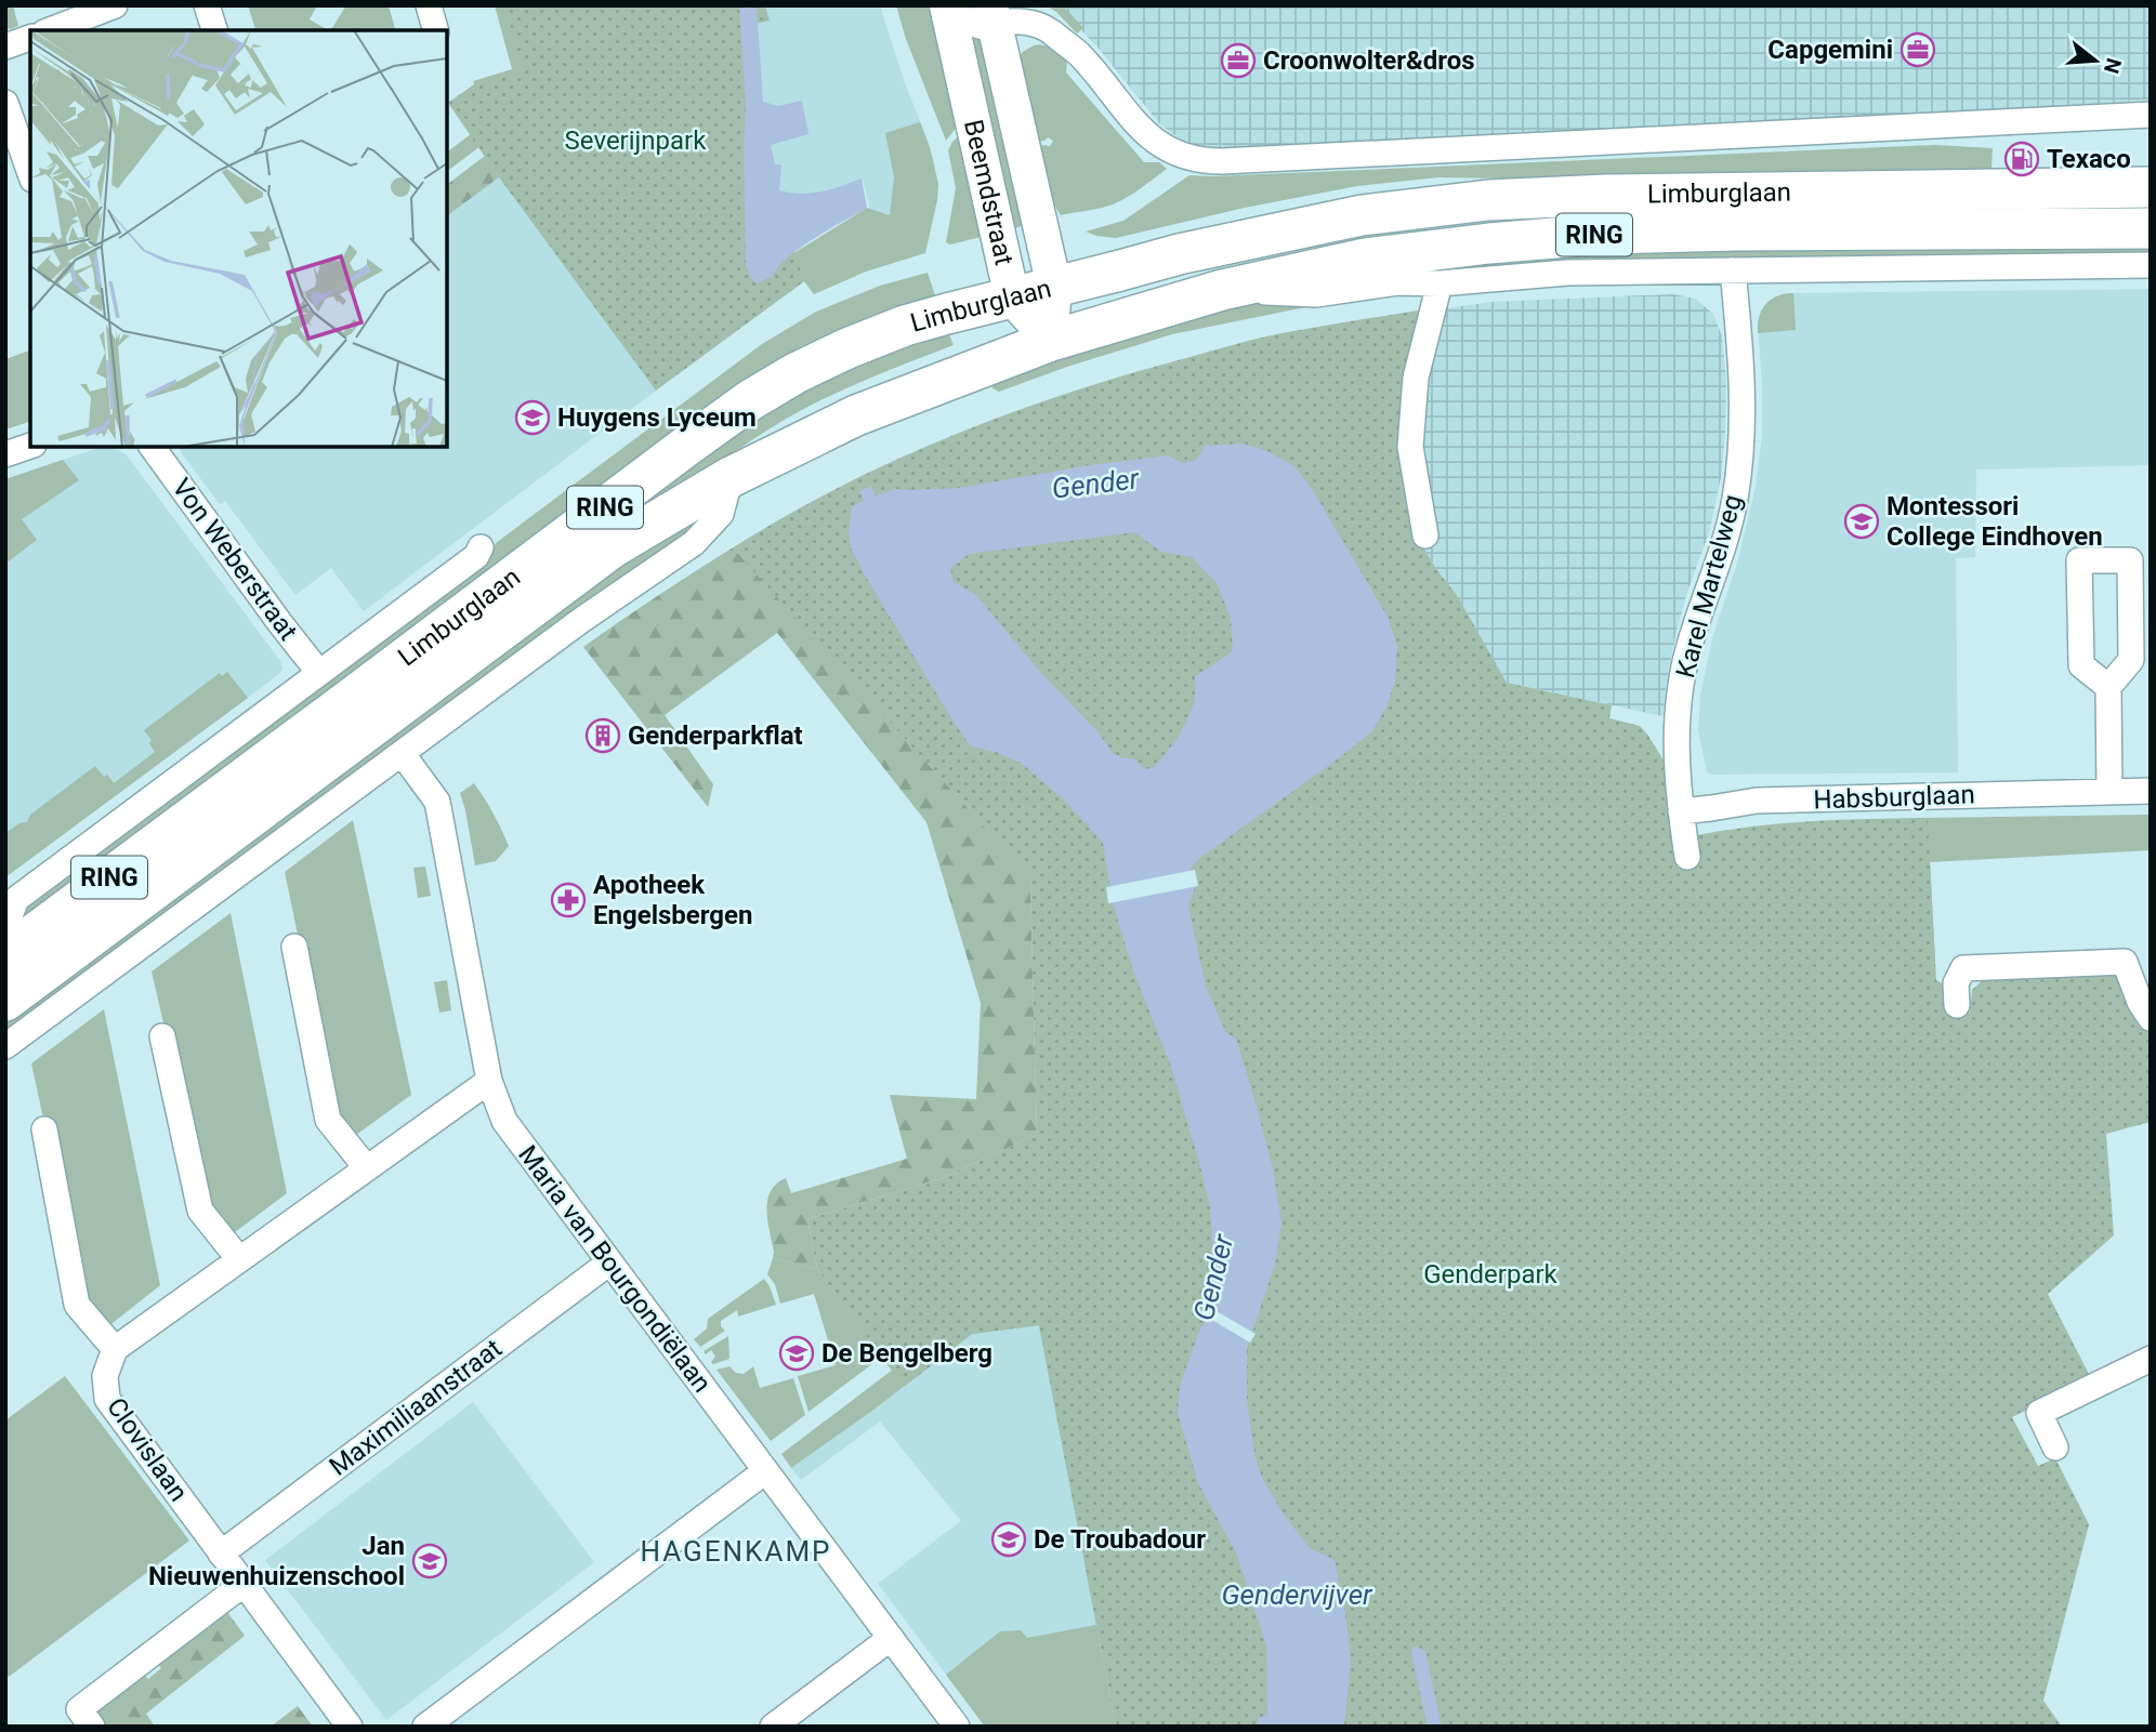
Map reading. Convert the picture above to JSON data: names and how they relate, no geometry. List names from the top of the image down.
{
  "streets": {
    "main road": ["Beemdstraat", "Limburglaan", "RING"],
    "street": [
      "Von Weberstraat",
      "Karel Martelweg",
      "Habsburglaan",
      "Maria van Bourgondiëlaan",
      "Maximiliaanstraat",
      "Clovislaan"
    ]
  },
  "crossings": [
    ["Beemdstraat", "Limburglaan"],
    ["Limburglaan", "Von Weberstraat"],
    ["Limburglaan", "Karel Martelweg"],
    ["Karel Martelweg", "Habsburglaan"],
    ["Maria van Bourgondiëlaan", "Maximiliaanstraat"],
    ["Maximiliaanstraat", "Clovislaan"]
  ],
  "districts": ["HAGENKAMP"],
  "water": ["Gender", "Gendervijver"],
  "parks": ["Severijnpark", "Genderpark"],
  "places": {
    "office": ["Capgemini", "Croonwolter&dros"],
    "fuel station": ["Texaco"],
    "school or university": [
      "Huygens Lyceum",
      "Montessori College Eindhoven",
      "De Bengelberg",
      "De Troubadour",
      "Jan Nieuwenhuizenschool"
    ],
    "building": ["Genderparkflat"],
    "pharmacy": ["Apotheek Engelsbergen"]
  },
  "north": "right"
}
